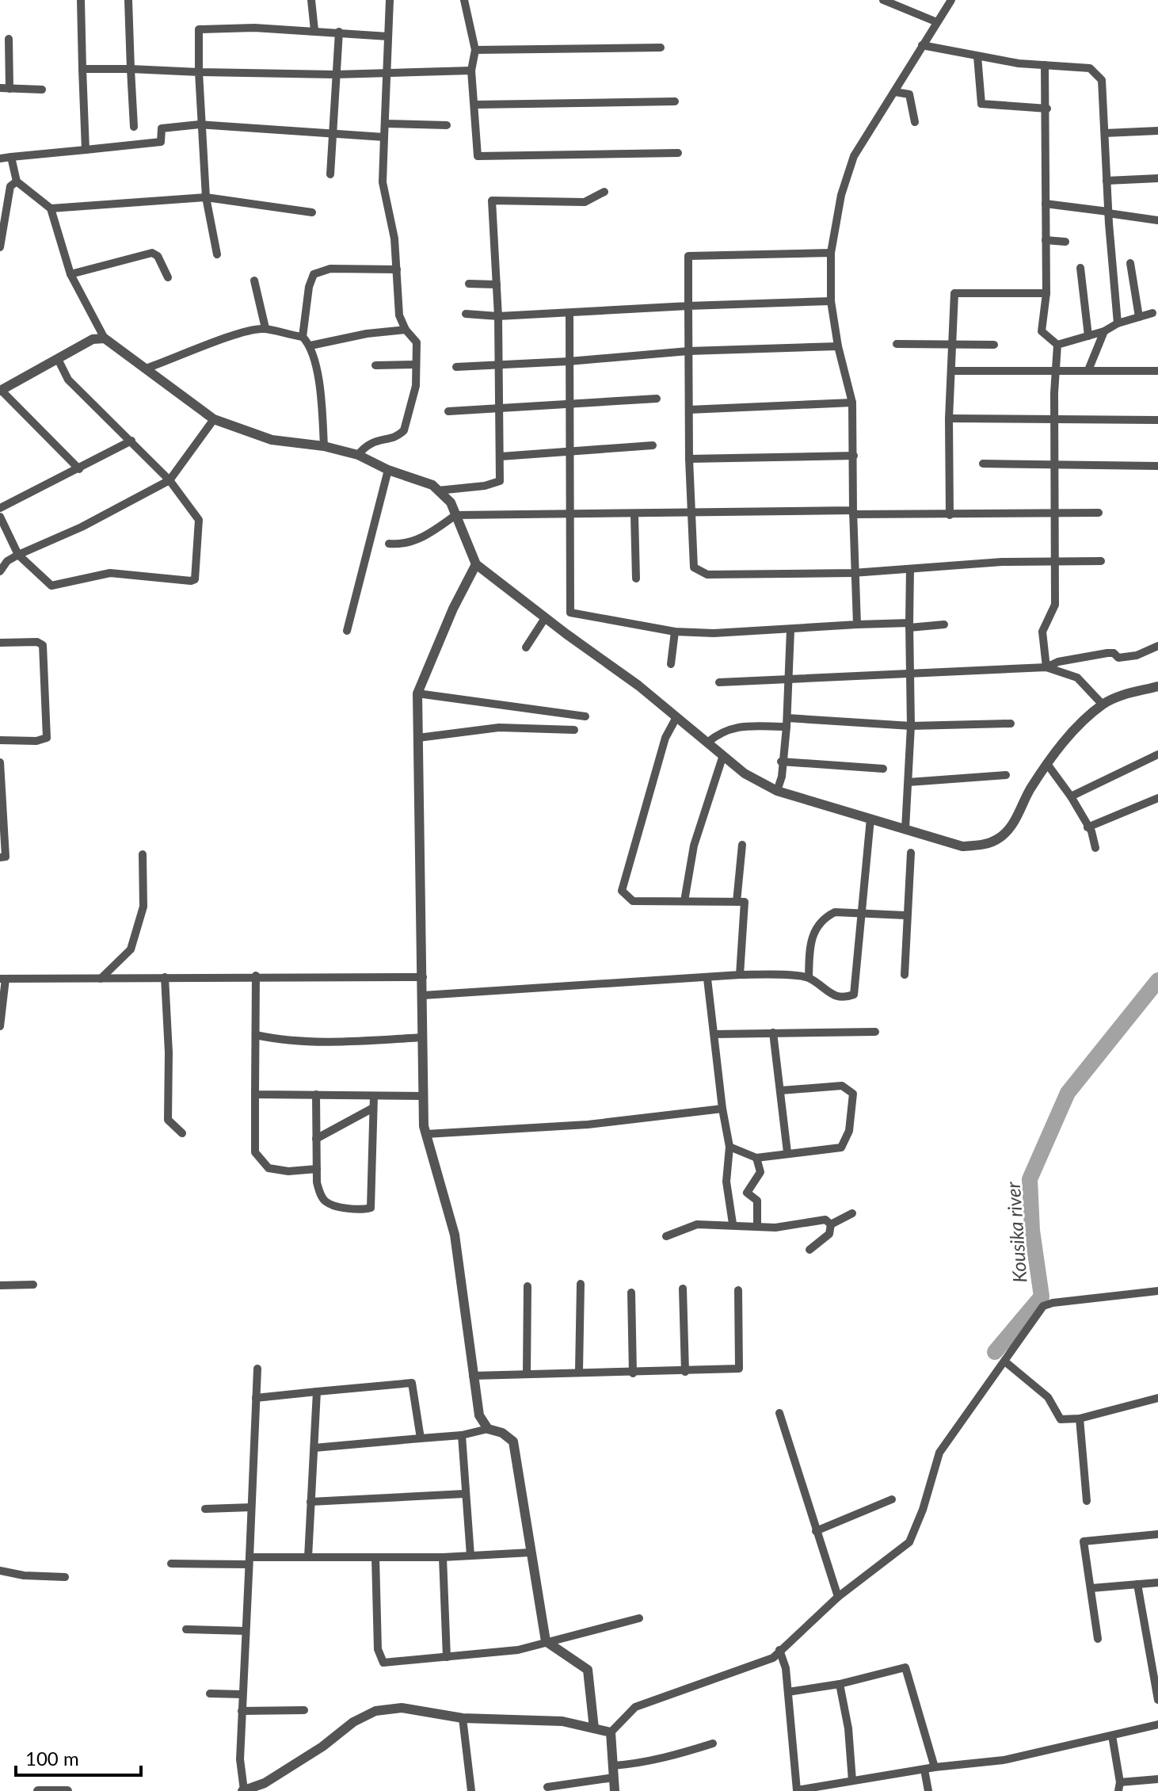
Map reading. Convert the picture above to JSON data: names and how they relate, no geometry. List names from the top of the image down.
{
  "water": ["Kousika river"],
  "scale_bar": "100 m"
}
